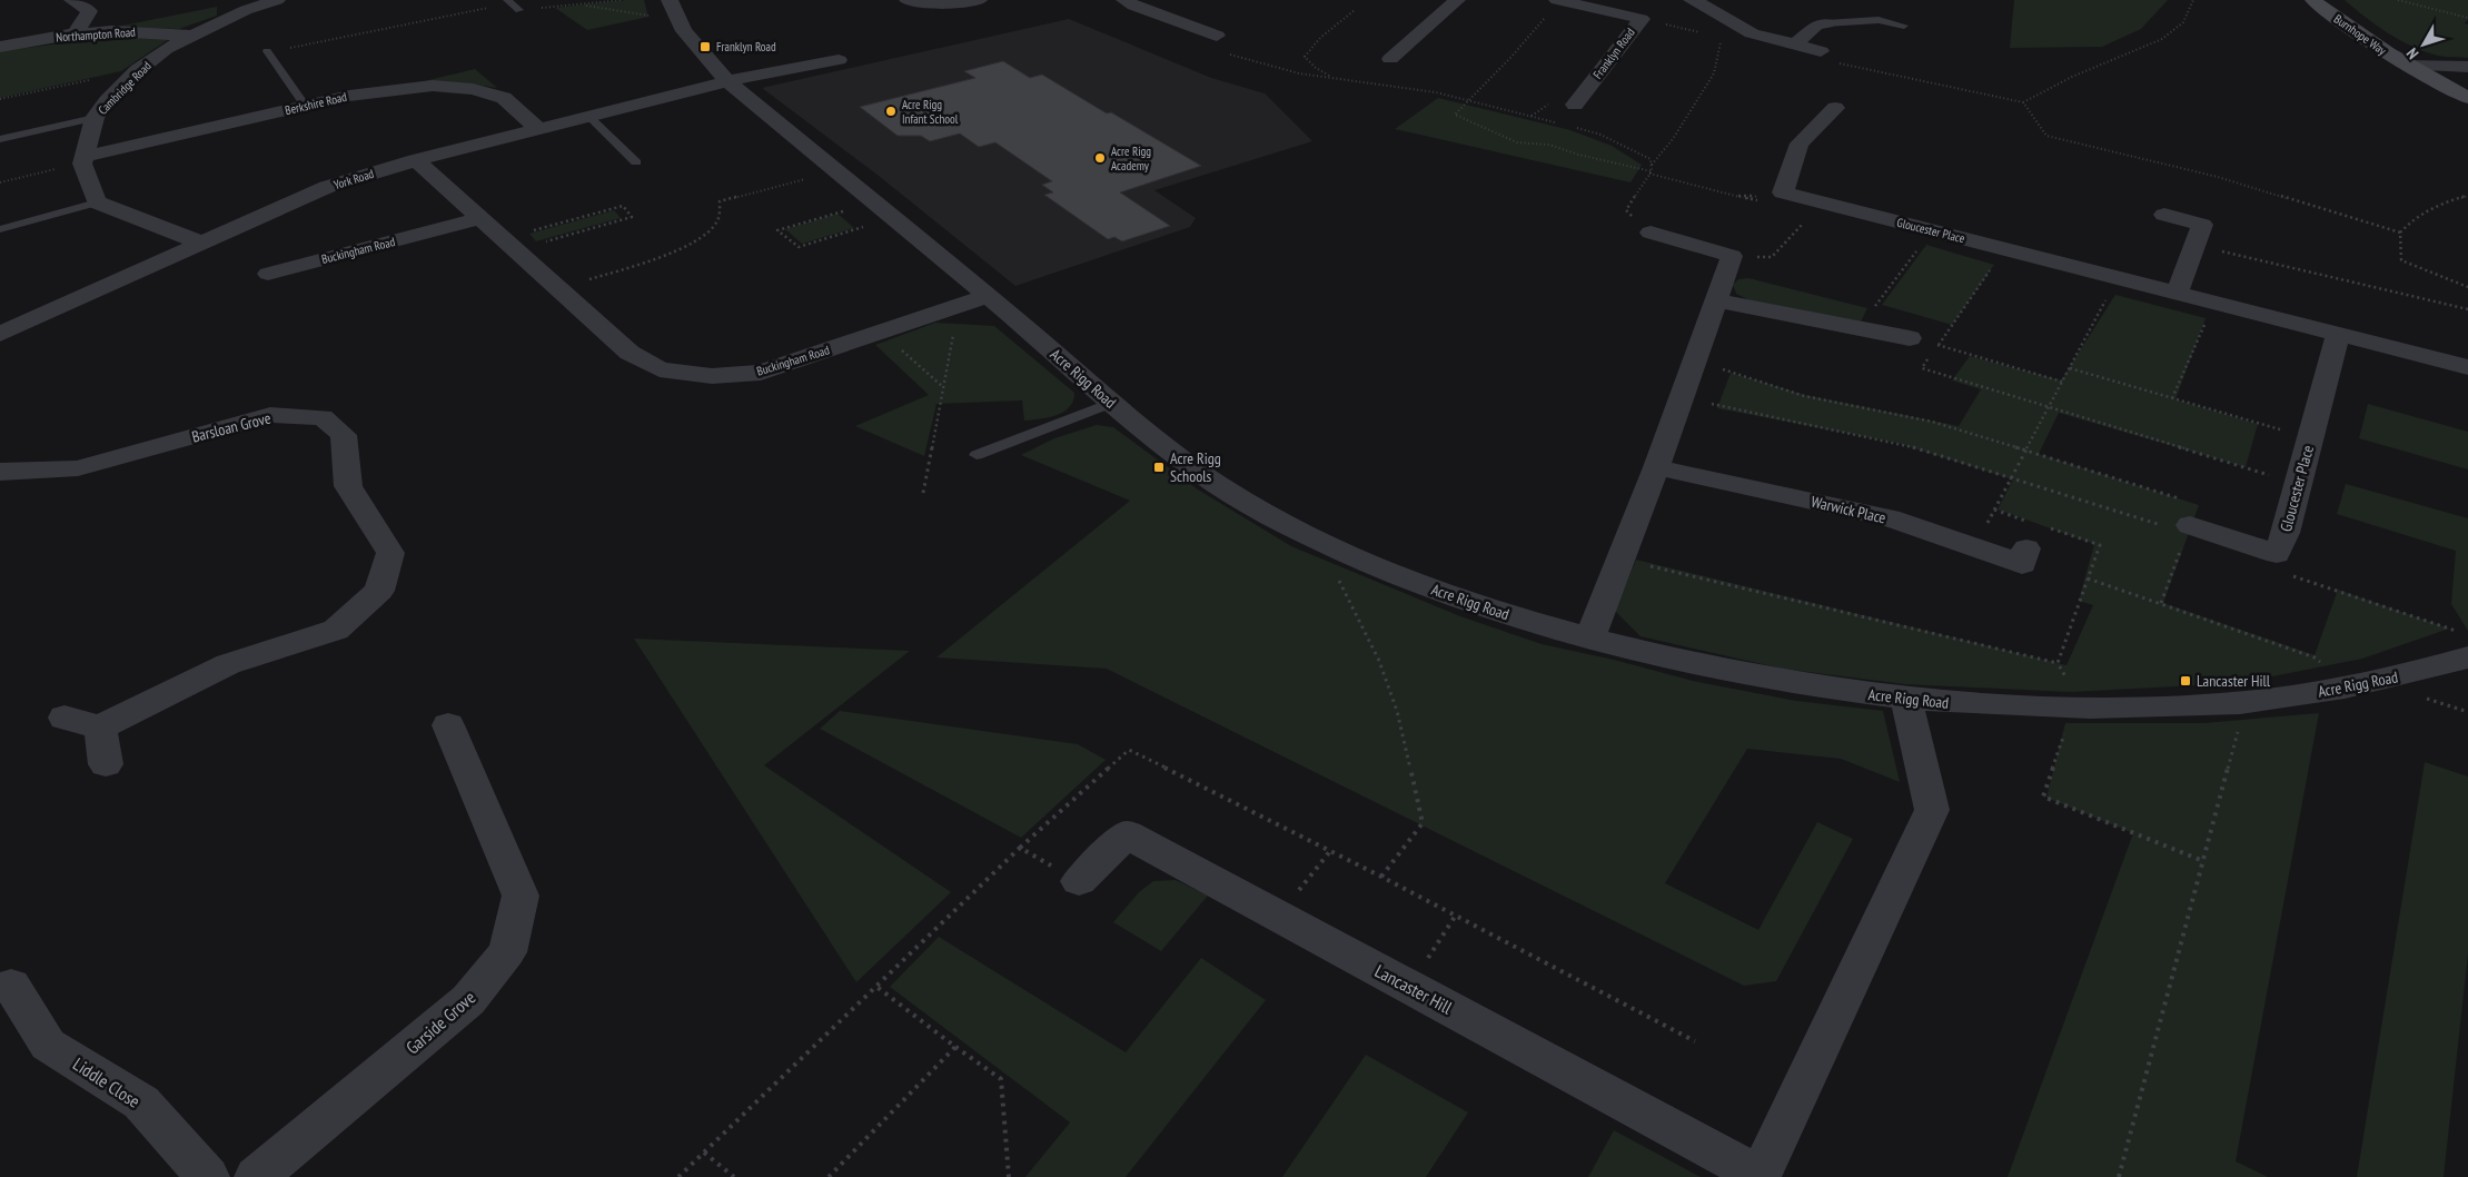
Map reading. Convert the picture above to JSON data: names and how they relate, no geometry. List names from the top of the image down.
{
  "streets": {
    "main road": ["Burnhope Way"],
    "street": [
      "Northampton Road",
      "Franklyn Road",
      "Cambridge Road",
      "Berkshire Road",
      "York Road",
      "Gloucester Place",
      "Buckingham Road",
      "Acre Rigg Road",
      "Barsloan Grove",
      "Warwick Place",
      "Lancaster Hill",
      "Garside Grove",
      "Liddle Close"
    ]
  },
  "crossings": [
    ["Northampton Road", "Cambridge Road"],
    ["Cambridge Road", "Berkshire Road"],
    ["Berkshire Road", "York Road"],
    ["York Road", "Buckingham Road"],
    ["York Road", "Acre Rigg Road"],
    ["Buckingham Road", "Acre Rigg Road"],
    ["Acre Rigg Road", "Lancaster Hill"]
  ],
  "places": {
    "transit": ["Franklyn Road", "Acre Rigg Schools", "Lancaster Hill"],
    "other": ["Acre Rigg Infant School", "Acre Rigg Academy"]
  },
  "north": "bottom left"
}
